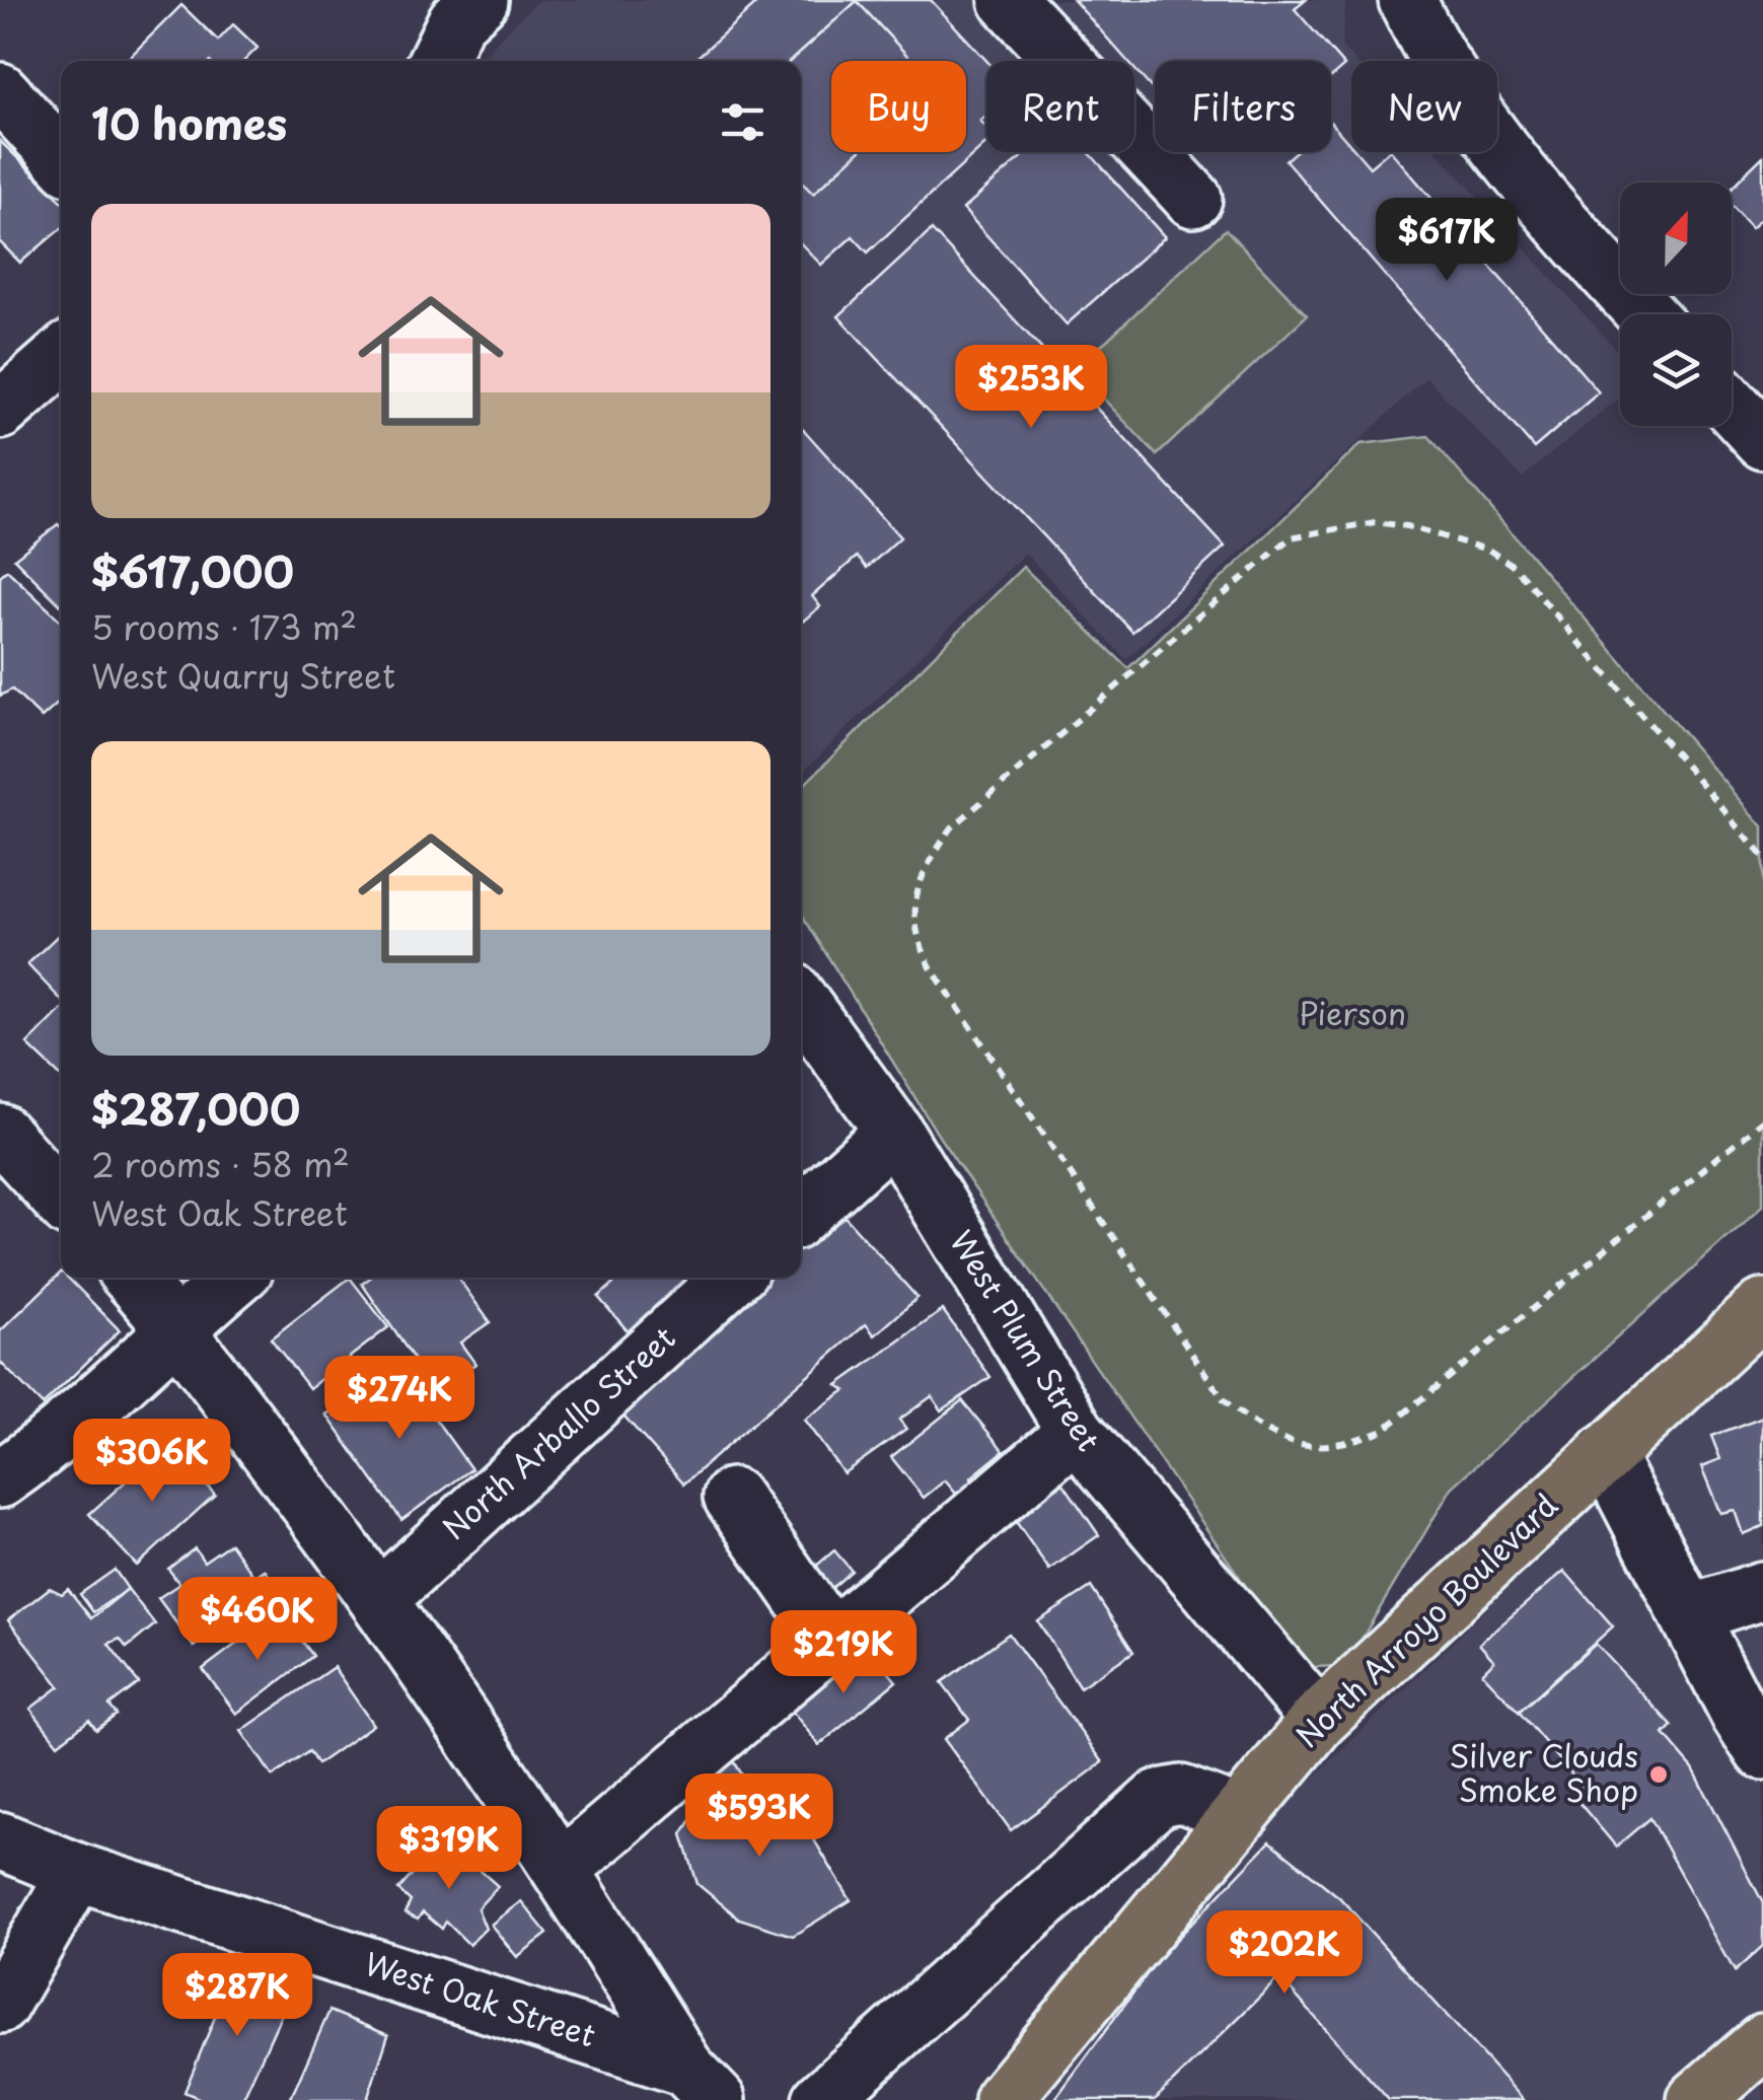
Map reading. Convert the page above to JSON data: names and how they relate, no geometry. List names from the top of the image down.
{
  "streets": {
    "main road": ["North Arroyo Boulevard"],
    "street": ["West Plum Street", "North Arballo Street", "West Oak Street"]
  },
  "crossings": [
    ["West Plum Street", "North Arroyo Boulevard"]
  ],
  "parks": ["Pierson"],
  "places": ["Silver Clouds Smoke Shop"],
  "north": "top",
  "page": {
    "chip": [
      "Buy",
      "Rent",
      "Filters",
      "New"
    ],
    "heading": "10 homes",
    "list": [
      {
        "name": "$617,000",
        "note": "5 rooms · 173 m² · West Quarry Street"
      },
      {
        "name": "$287,000",
        "note": "2 rooms · 58 m² · West Oak Street"
      }
    ],
    "price": [
      "$617K",
      "$253K",
      "$274K",
      "$306K",
      "$460K",
      "$219K",
      "$593K",
      "$319K",
      "$202K",
      "$287K"
    ]
  }
}
